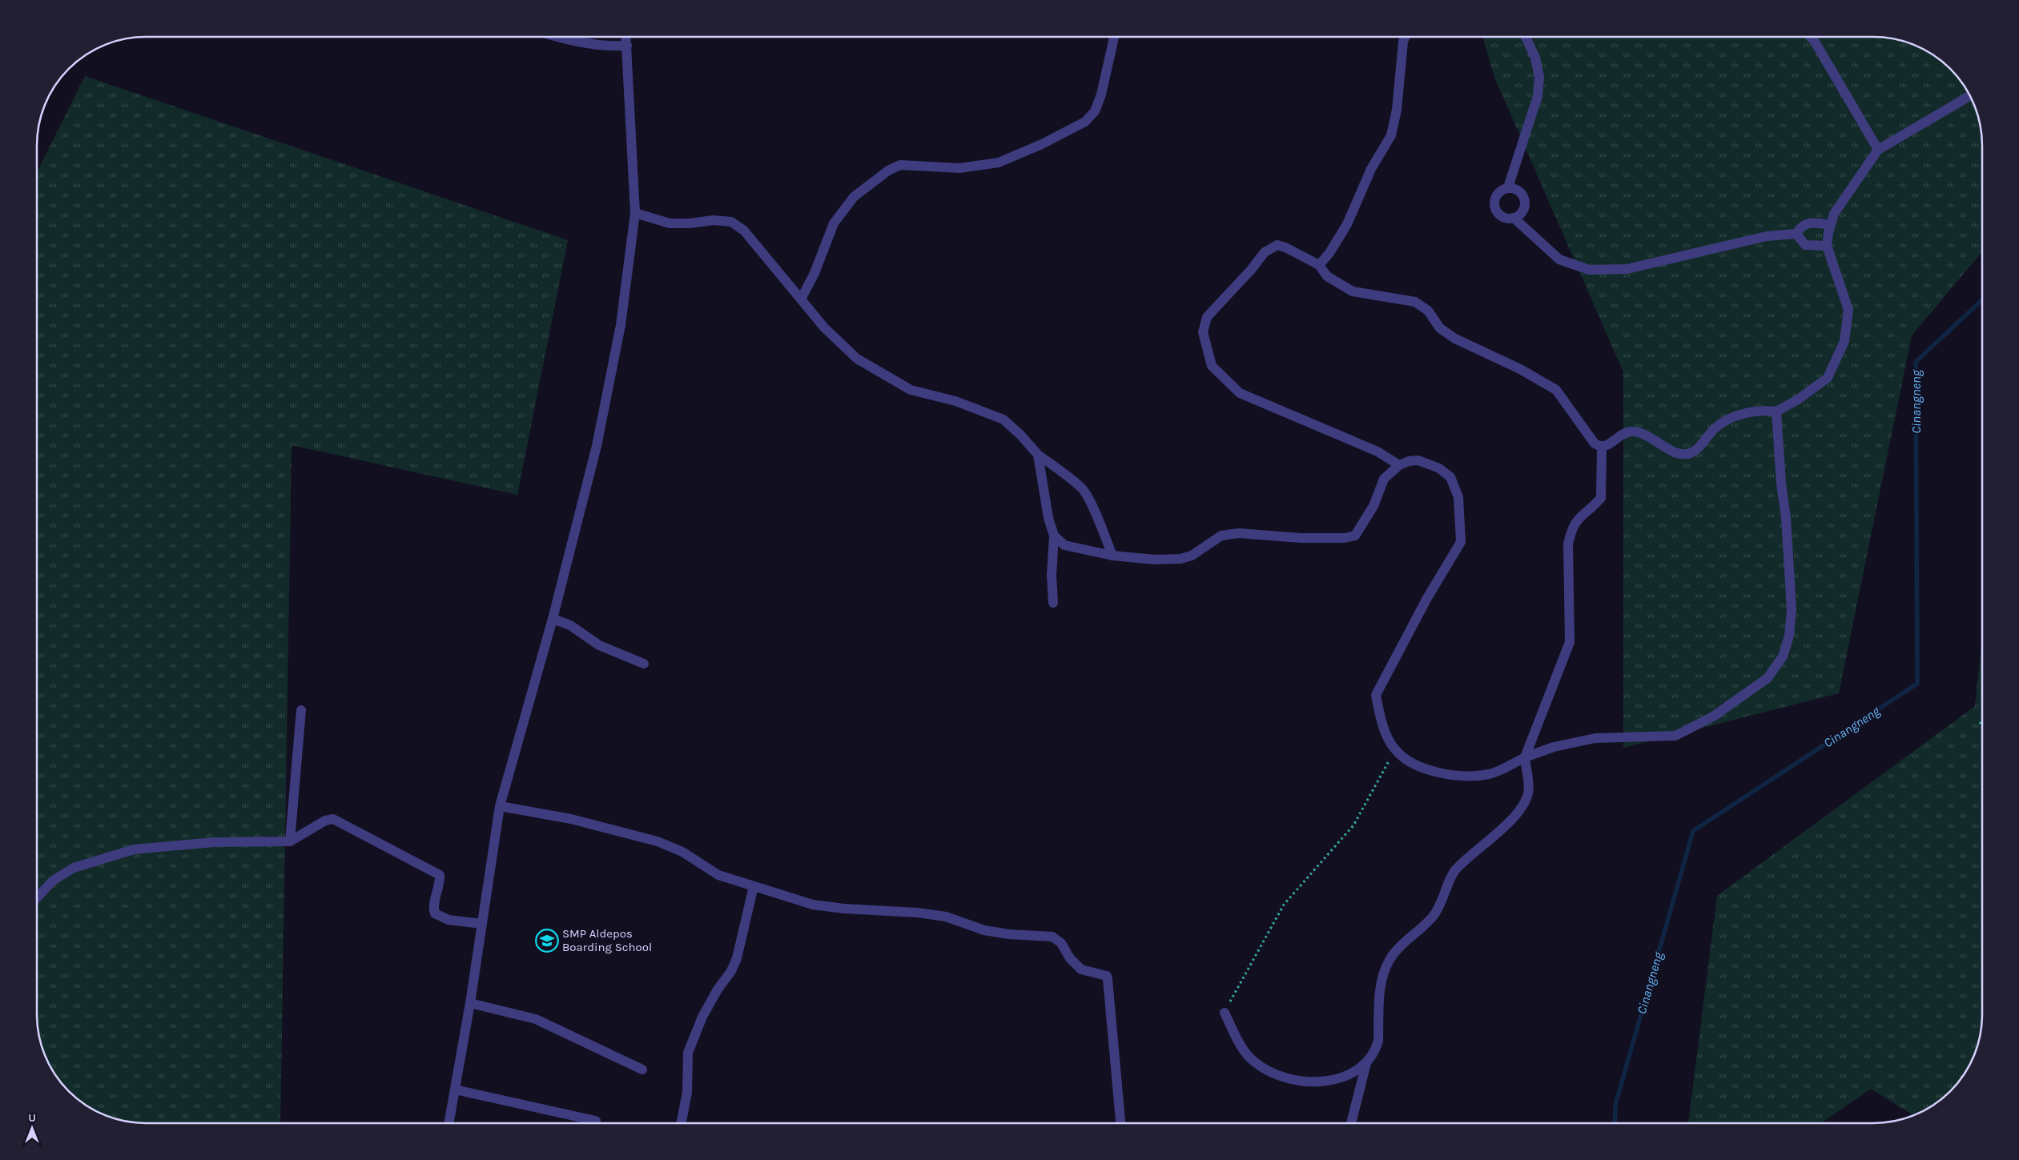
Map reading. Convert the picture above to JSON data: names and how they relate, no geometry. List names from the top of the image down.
{
  "water": ["Cinangneng"],
  "places": {
    "school or university": ["SMP Aldepos Boarding School"]
  },
  "north": "top"
}
